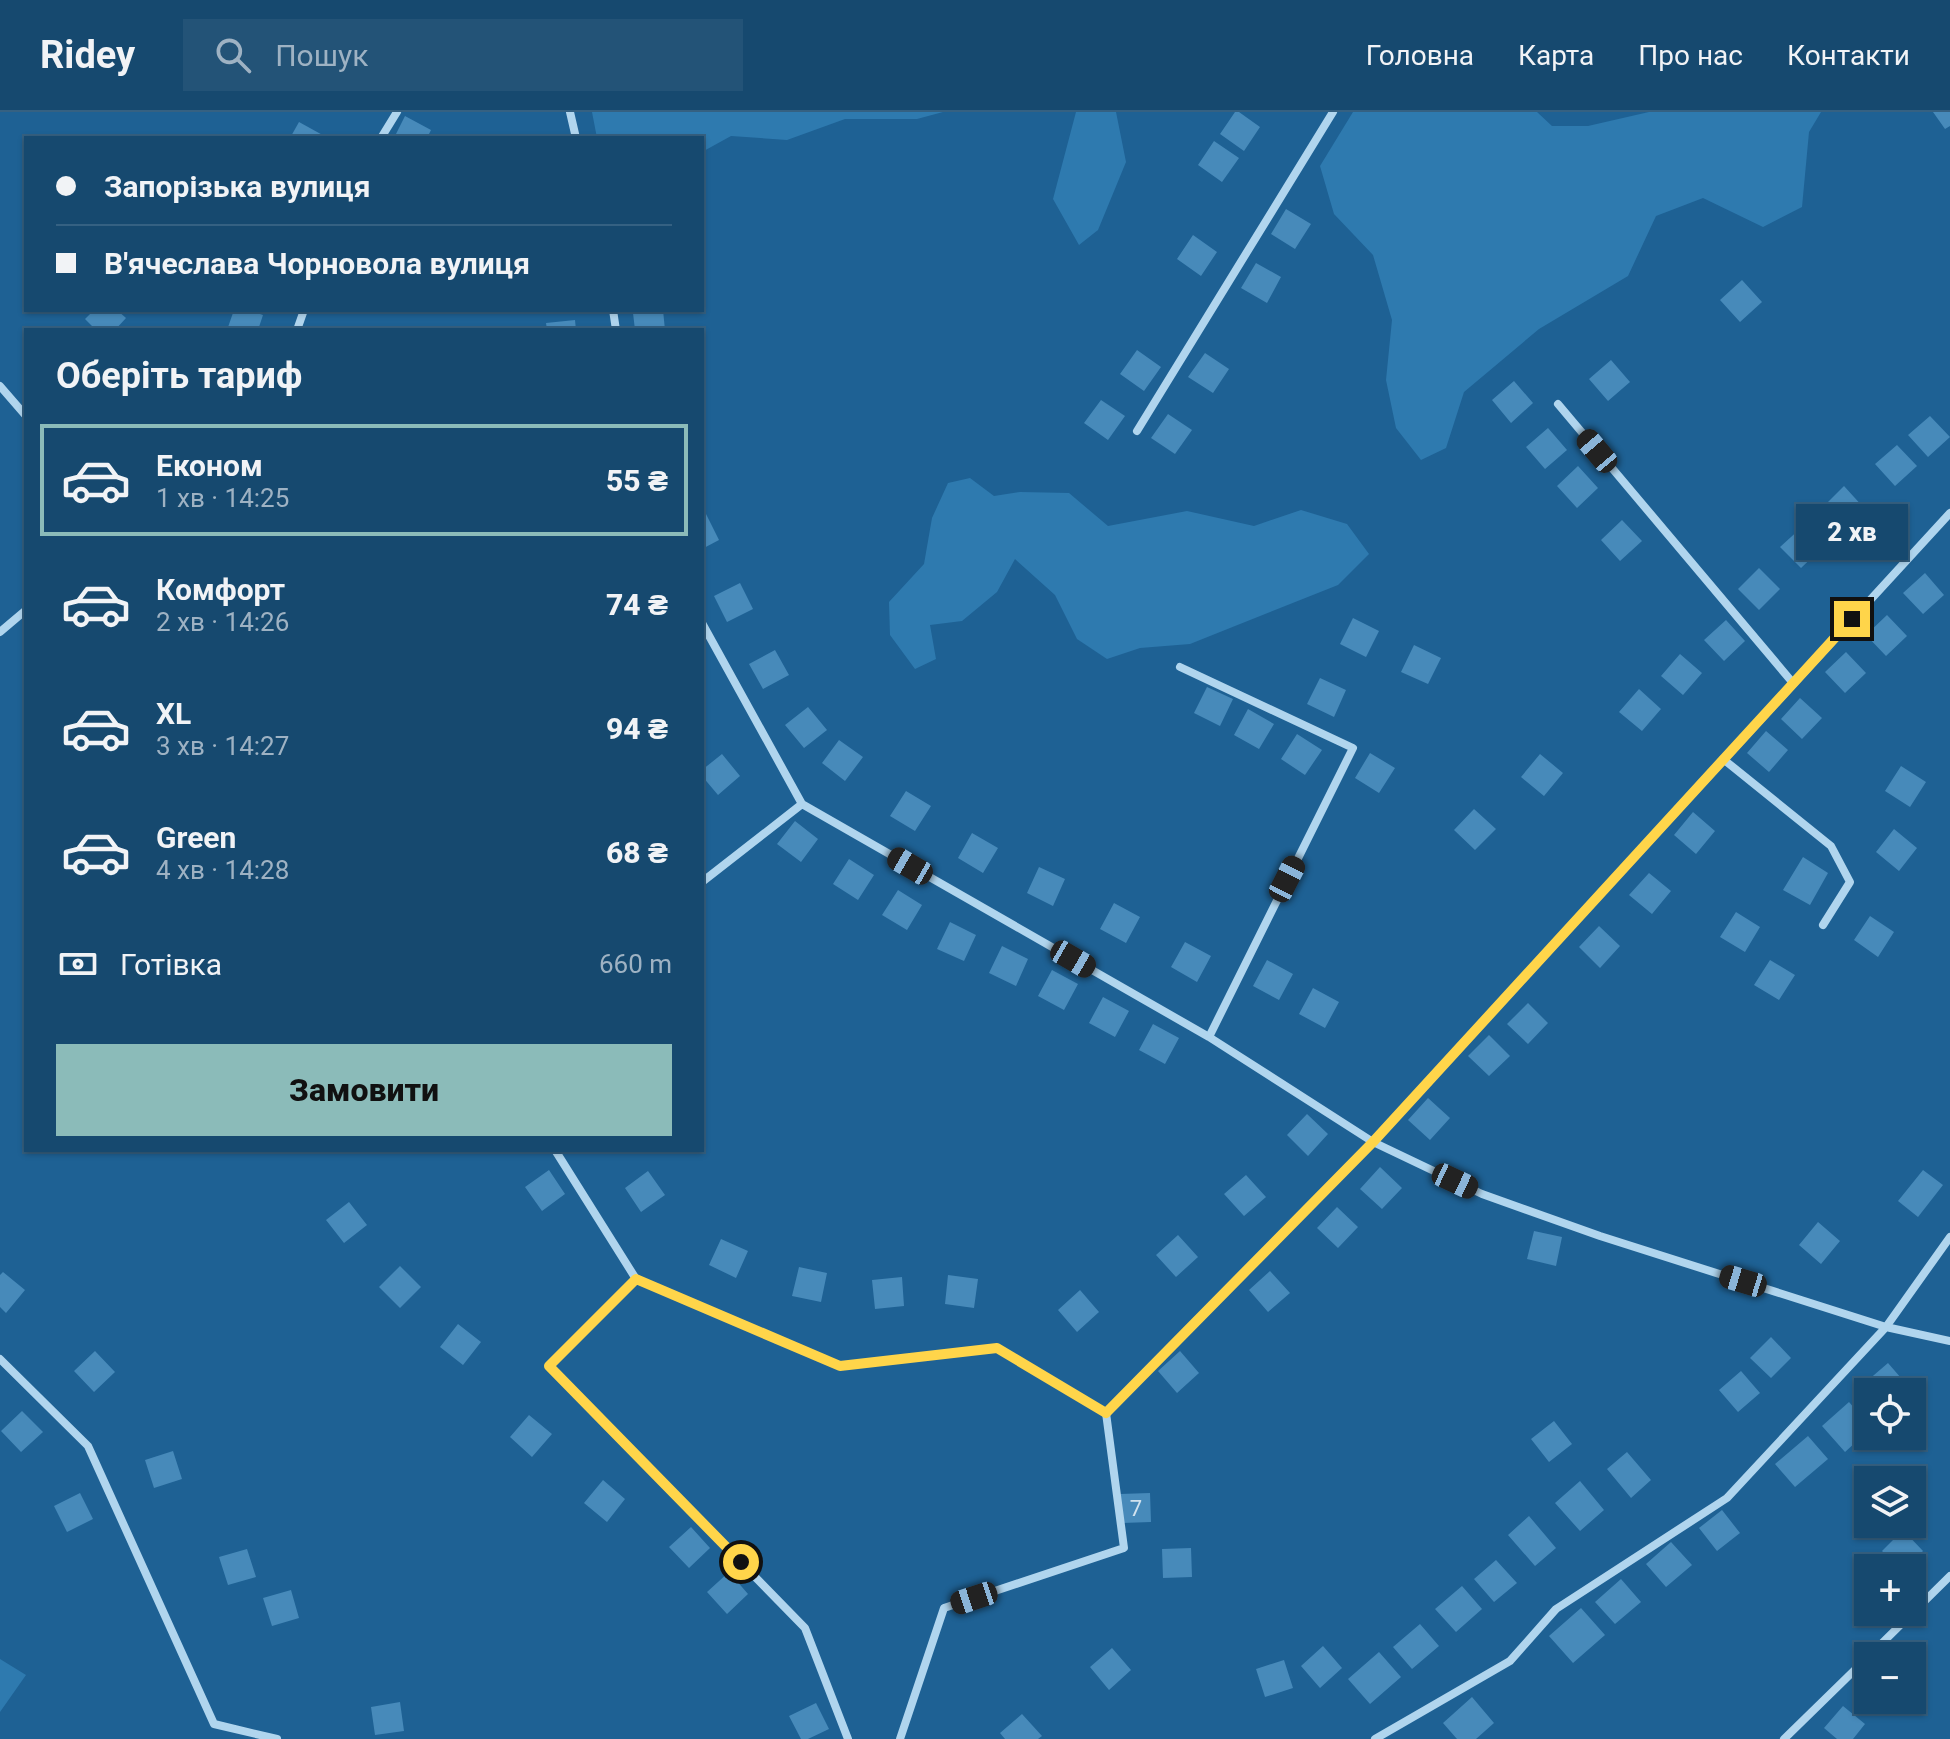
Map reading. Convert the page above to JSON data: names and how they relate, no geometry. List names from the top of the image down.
{
  "house_numbers": ["7"],
  "page": {
    "header": "Ridey",
    "search": "Пошук",
    "nav": [
      "Головна",
      "Карта",
      "Про нас",
      "Контакти"
    ],
    "banner": ["Запорізька вулиця", "В'ячеслава Чорновола вулиця"],
    "heading": "Оберіть тариф",
    "list": [
      {
        "name": "Економ",
        "note": "1 хв · 14:25",
        "value": "55 ₴"
      },
      {
        "name": "Комфорт",
        "note": "2 хв · 14:26",
        "value": "74 ₴"
      },
      {
        "name": "XL",
        "note": "3 хв · 14:27",
        "value": "94 ₴"
      },
      {
        "name": "Green",
        "note": "4 хв · 14:28",
        "value": "68 ₴"
      }
    ],
    "bubble": "2 хв",
    "pay": ["Готівка", "660 m"],
    "buttons": "Замовити",
    "map_buttons": ["+", "−"]
  }
}
